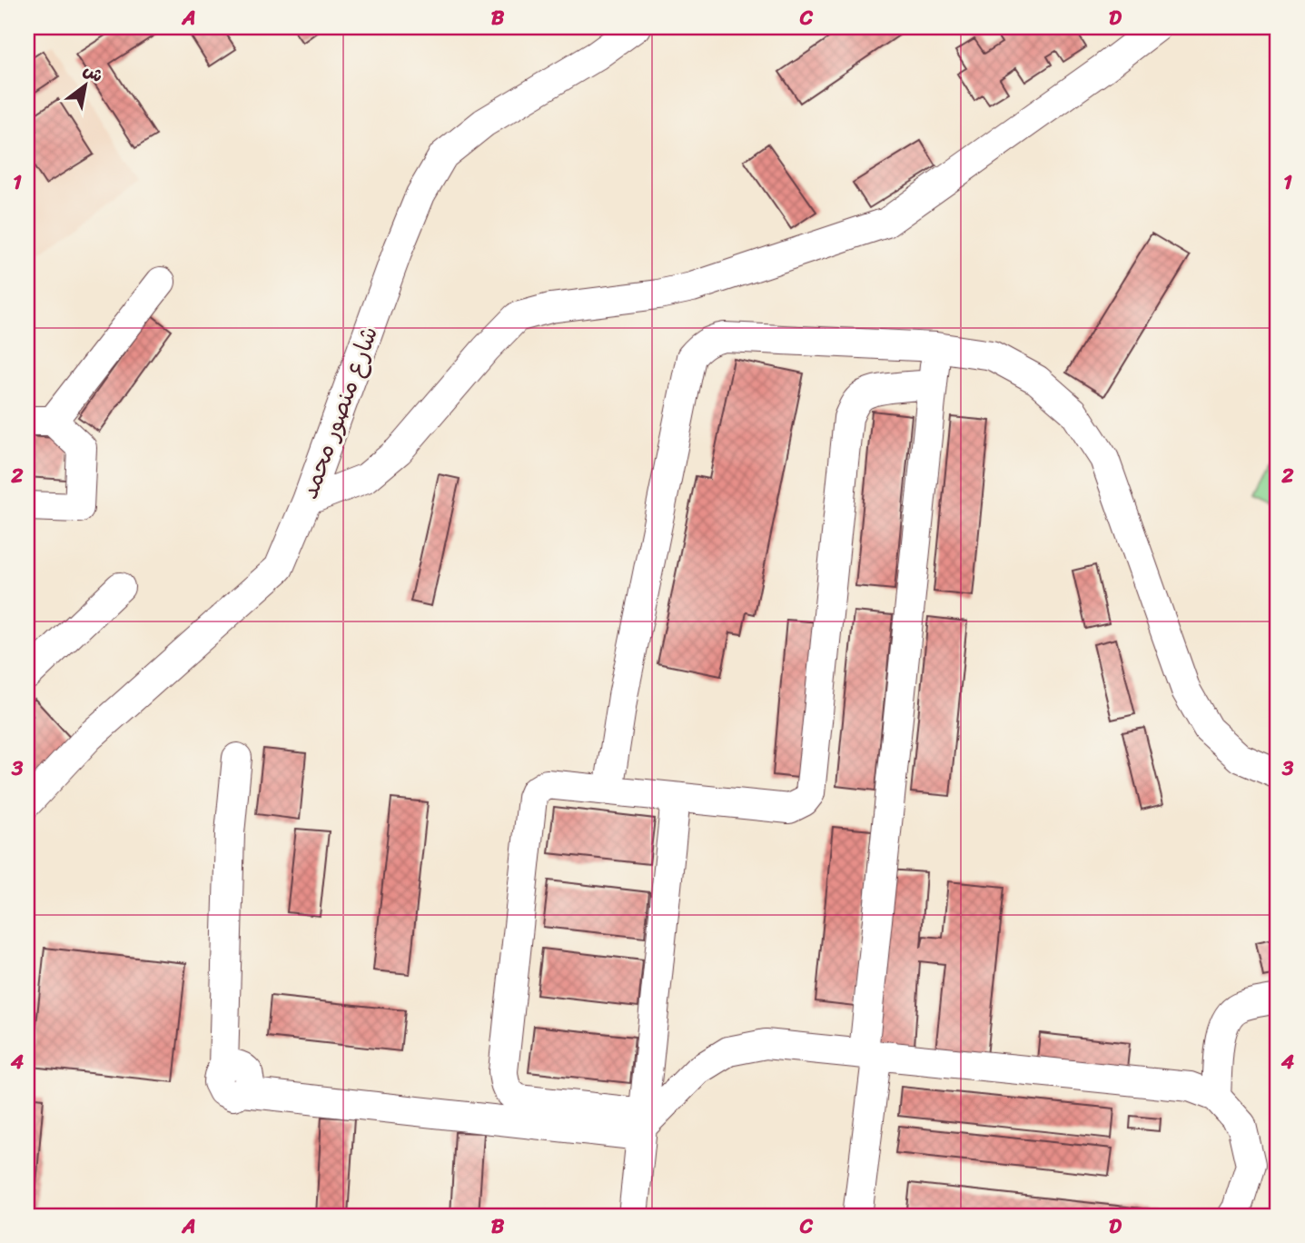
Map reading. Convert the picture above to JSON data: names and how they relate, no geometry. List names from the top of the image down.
{
  "streets": {
    "street": ["شارع منصور محمد"]
  },
  "north": "top right",
  "grid": {
    "columns": [
      "A",
      "B",
      "C",
      "D"
    ],
    "rows": [
      "1",
      "2",
      "3",
      "4"
    ]
  }
}
